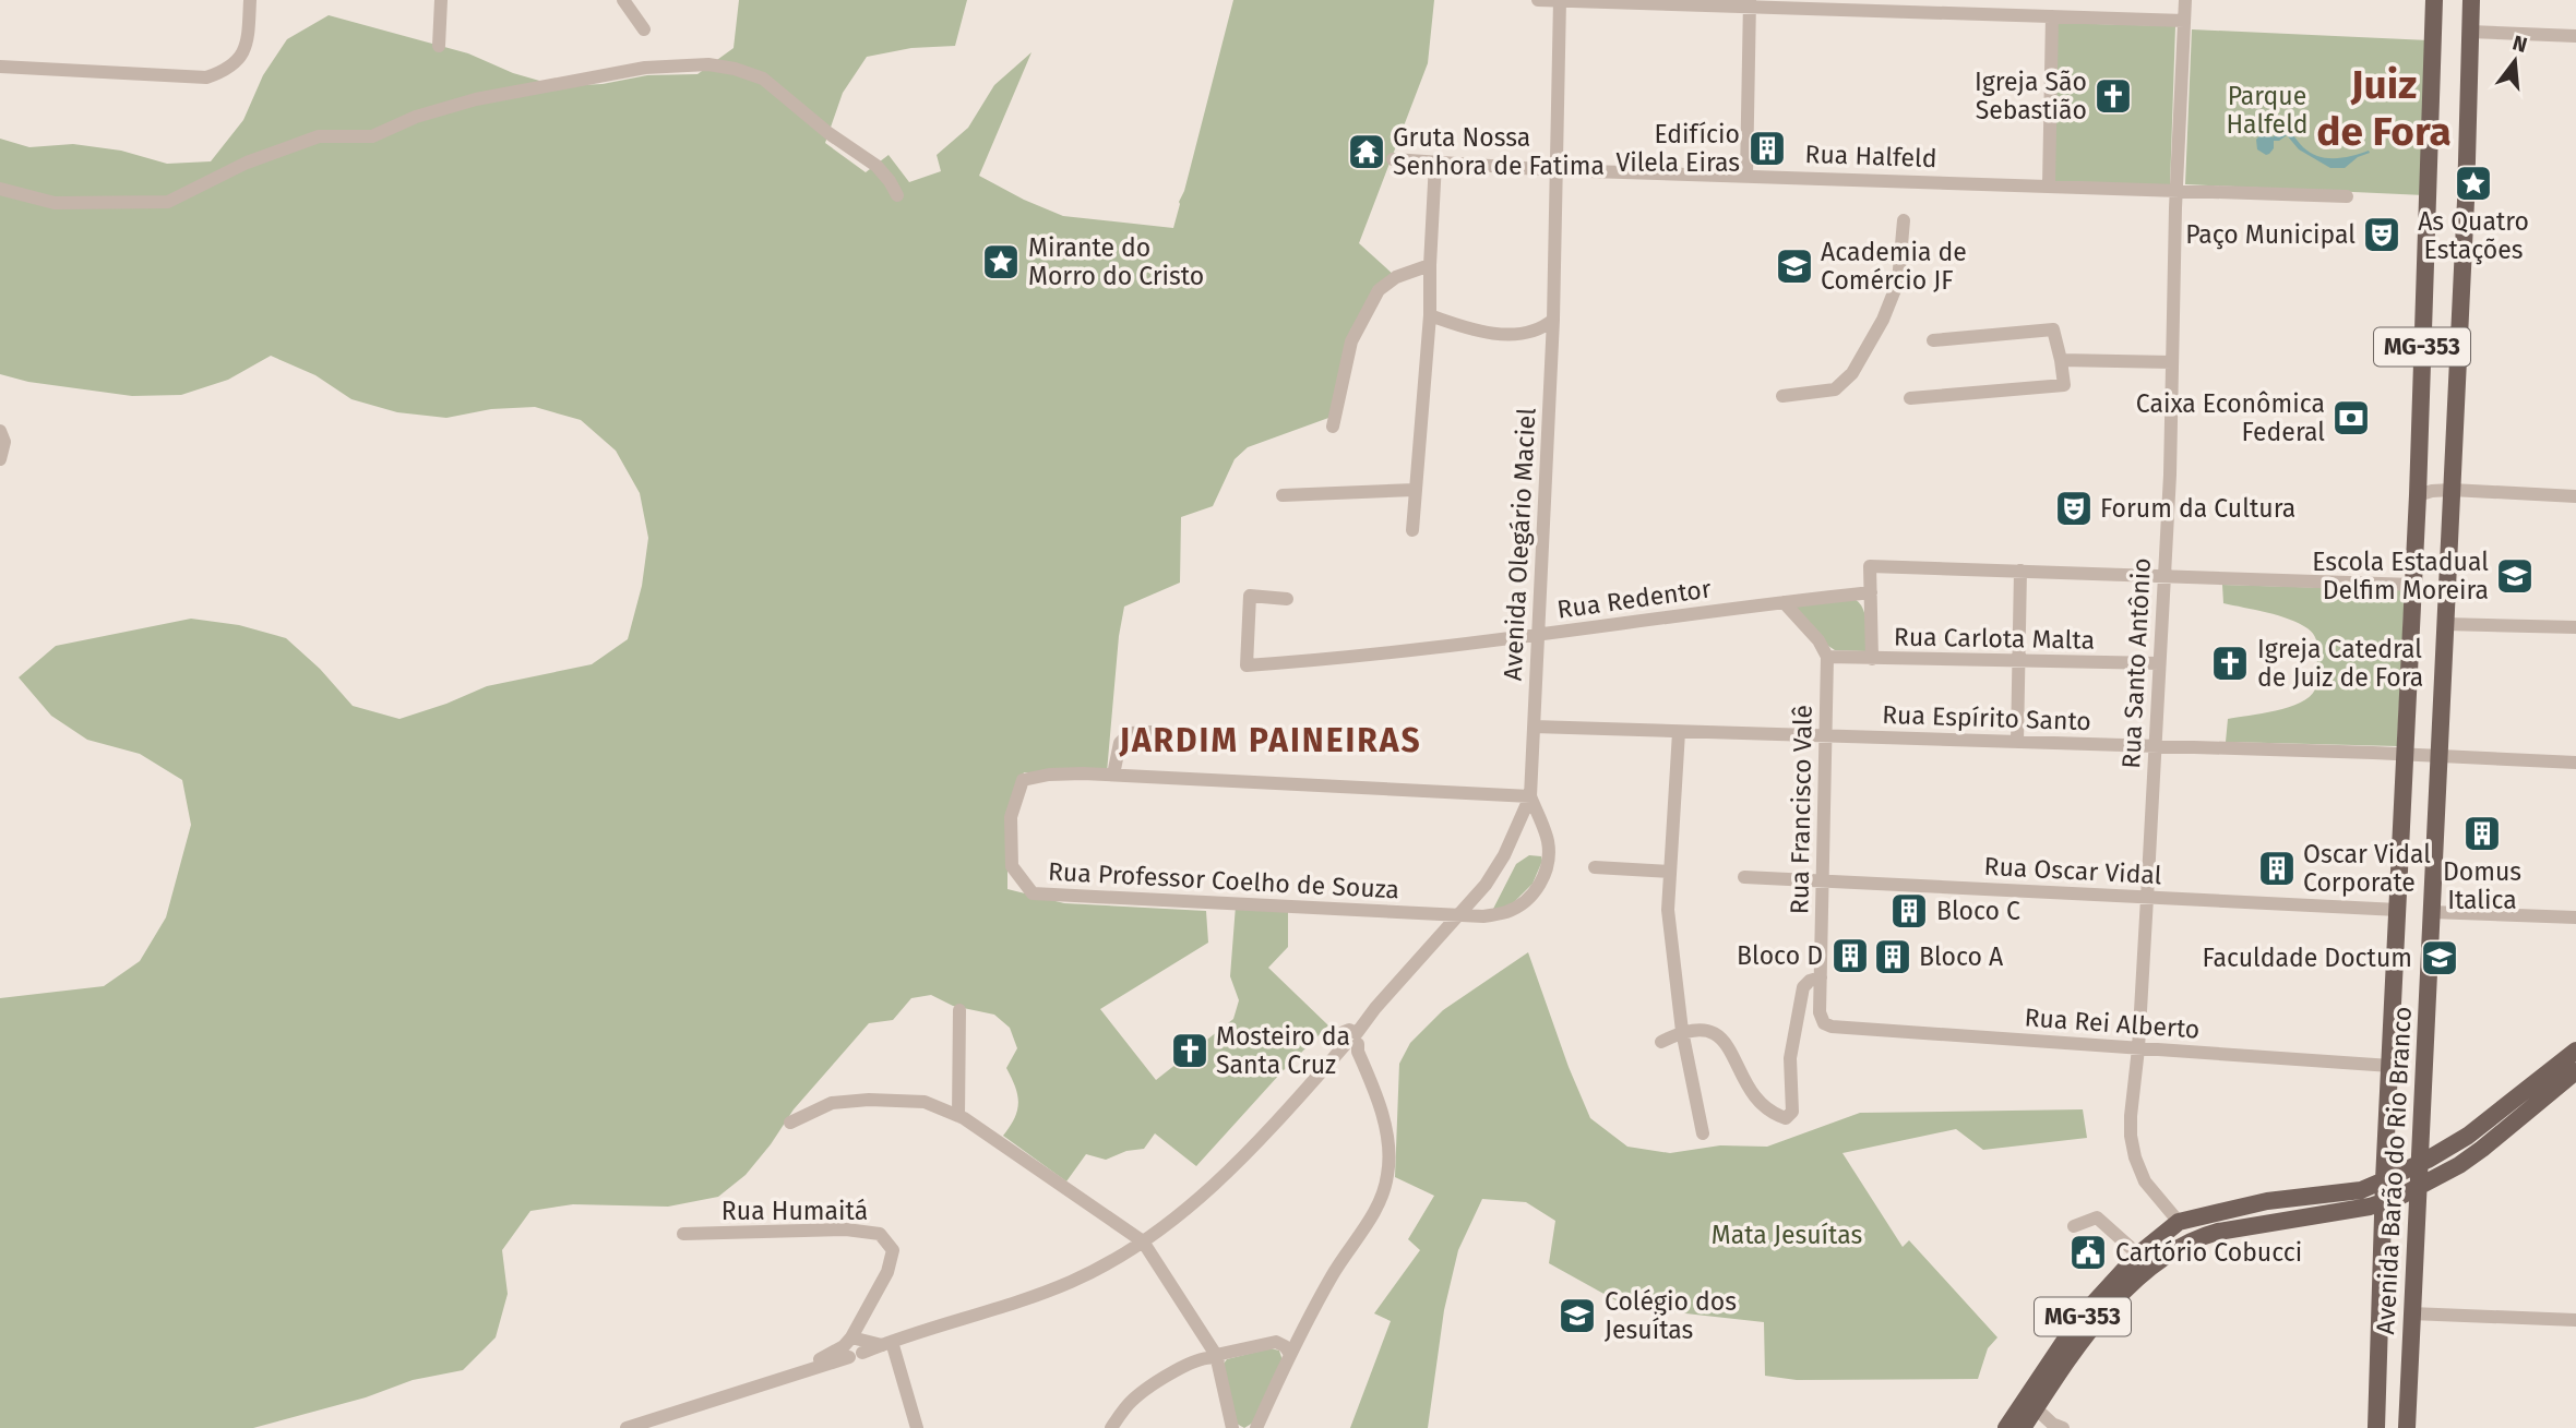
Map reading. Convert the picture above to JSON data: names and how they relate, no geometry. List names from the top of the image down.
{
  "streets": {
    "main road": ["MG-353", "Avenida Barão do Rio Branco"],
    "street": [
      "Rua Halfeld",
      "Avenida Olegário Maciel",
      "Rua Redentor",
      "Rua Carlota Malta",
      "Rua Santo Antônio",
      "Rua Espírito Santo",
      "Rua Francisco Valê",
      "Rua Oscar Vidal",
      "Rua Professor Coelho de Souza",
      "Rua Rei Alberto",
      "Rua Humaitá"
    ]
  },
  "crossings": [
    ["Rua Halfeld", "Avenida Olegário Maciel"],
    ["Rua Halfeld", "Rua Santo Antônio"],
    ["MG-353", "Rua Santo Antônio"],
    ["MG-353", "Avenida Barão do Rio Branco"],
    ["Avenida Olegário Maciel", "Rua Redentor"],
    ["Avenida Olegário Maciel", "Rua Espírito Santo"],
    ["Avenida Olegário Maciel", "Rua Professor Coelho de Souza"],
    ["Avenida Olegário Maciel", "Rua Humaitá"],
    ["Rua Carlota Malta", "Rua Santo Antônio"],
    ["Rua Carlota Malta", "Rua Francisco Valê"],
    ["Rua Santo Antônio", "Rua Espírito Santo"],
    ["Rua Santo Antônio", "Rua Oscar Vidal"],
    ["Rua Santo Antônio", "Rua Rei Alberto"],
    ["Rua Espírito Santo", "Rua Francisco Valê"],
    ["Rua Espírito Santo", "Avenida Barão do Rio Branco"],
    ["Rua Francisco Valê", "Rua Oscar Vidal"],
    ["Rua Francisco Valê", "Rua Rei Alberto"],
    ["Rua Oscar Vidal", "Avenida Barão do Rio Branco"],
    ["Rua Rei Alberto", "Avenida Barão do Rio Branco"]
  ],
  "districts": ["Juiz de Fora", "JARDIM PAINEIRAS"],
  "parks": ["Parque Halfeld", "Mata Jesuítas"],
  "places": {
    "church": ["Igreja São Sebastião", "Igreja Catedral de Juiz de Fora", "Mosteiro da Santa Cruz"],
    "building": [
      "Edifício Vilela Eiras",
      "Domus Italica",
      "Oscar Vidal Corporate",
      "Bloco C",
      "Bloco D",
      "Bloco A"
    ],
    "temple": ["Gruta Nossa Senhora de Fatima"],
    "place": ["As Quatro Estações", "Mirante do Morro do Cristo"],
    "theatre": ["Paço Municipal", "Forum da Cultura"],
    "school or university": [
      "Academia de Comércio JF",
      "Escola Estadual Delfim Moreira",
      "Faculdade Doctum",
      "Colégio dos Jesuítas"
    ],
    "bank": ["Caixa Econômica Federal"],
    "public building": ["Cartório Cobucci"]
  },
  "north": "top"
}
